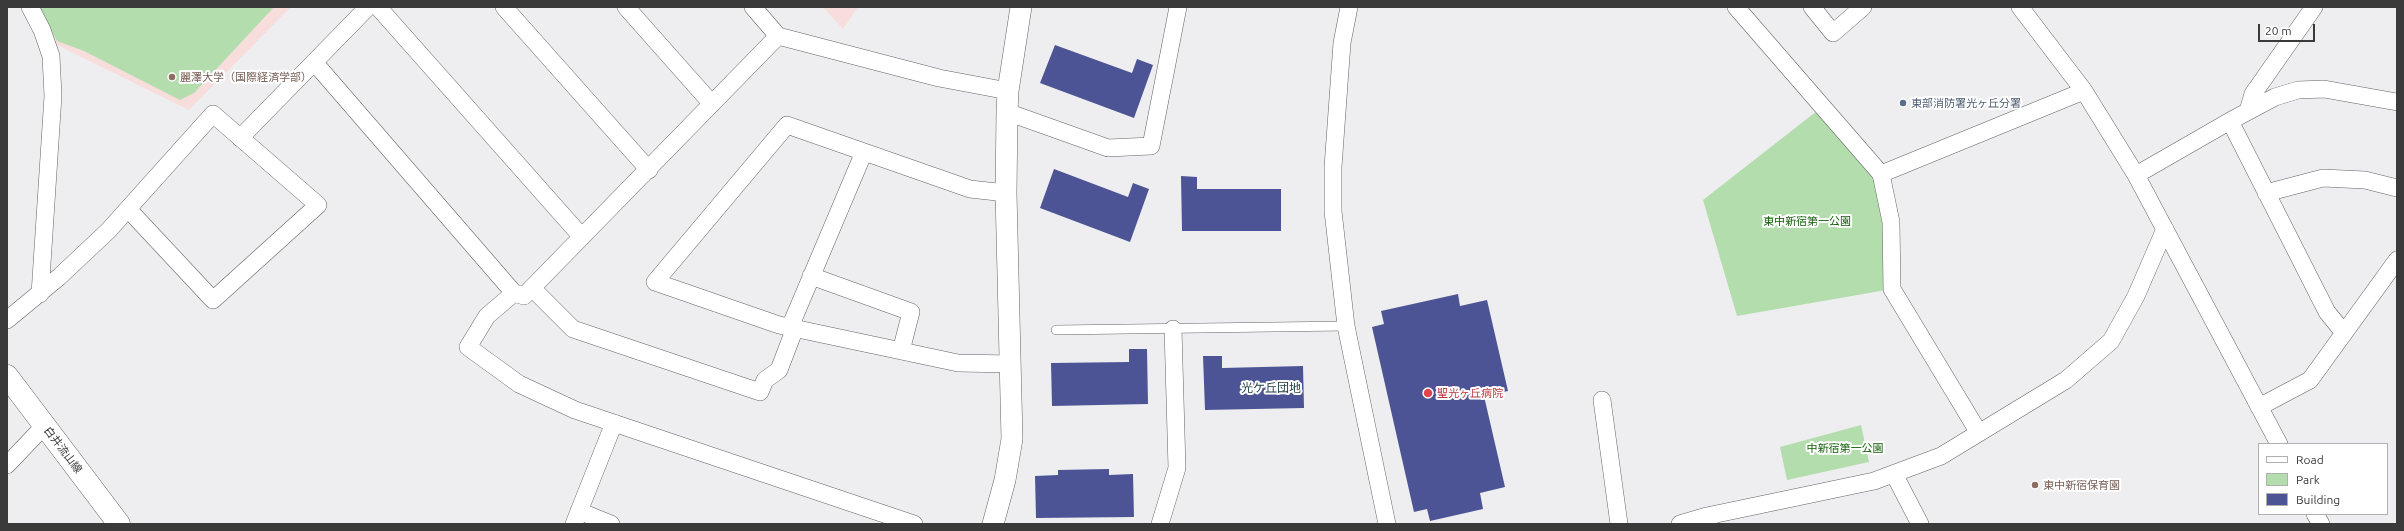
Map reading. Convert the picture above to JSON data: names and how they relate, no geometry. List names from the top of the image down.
{
  "streets": {
    "main road": ["白井流山線"]
  },
  "districts": ["光ケ丘団地"],
  "parks": ["東中新宿第一公園", "中新宿第一公園"],
  "places": [
    "麗澤大学（国際経済学部）",
    "東部消防署光ヶ丘分署",
    "聖光ヶ丘病院",
    "東中新宿保育園"
  ],
  "legend": ["Road", "Park", "Building"],
  "scale_bar": "20 m"
}
